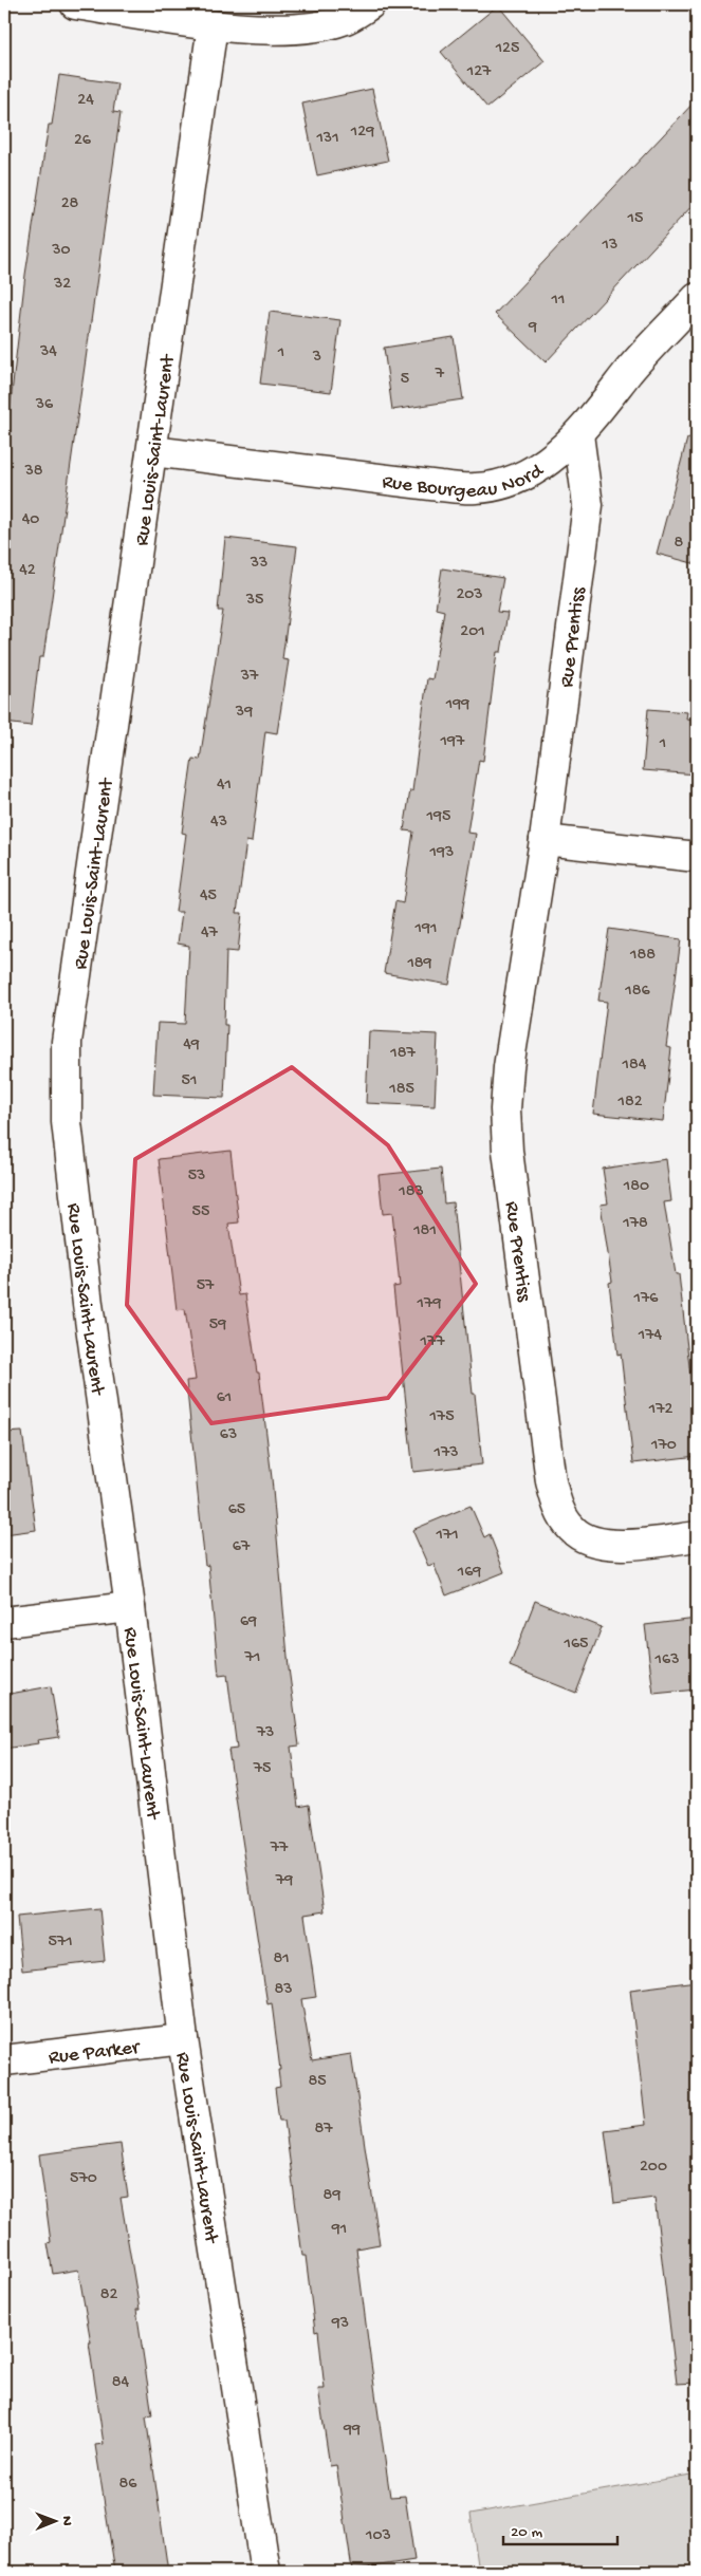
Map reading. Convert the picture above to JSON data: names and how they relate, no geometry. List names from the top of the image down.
{
  "streets": {
    "street": [
      "Rue Louis-Saint-Laurent",
      "Rue Bourgeau Nord",
      "Rue Prentiss",
      "Rue Parker"
    ]
  },
  "crossings": [
    ["Rue Louis-Saint-Laurent", "Rue Bourgeau Nord"],
    ["Rue Louis-Saint-Laurent", "Rue Parker"],
    ["Rue Bourgeau Nord", "Rue Prentiss"]
  ],
  "house_numbers": [
    "125",
    "127",
    "24",
    "129",
    "131",
    "26",
    "28",
    "15",
    "13",
    "30",
    "32",
    "11",
    "9",
    "34",
    "1",
    "3",
    "7",
    "5",
    "36",
    "38",
    "40",
    "8",
    "33",
    "42",
    "203",
    "35",
    "201",
    "37",
    "199",
    "39",
    "197",
    "1",
    "41",
    "195",
    "43",
    "193",
    "45",
    "191",
    "47",
    "188",
    "189",
    "186",
    "49",
    "187",
    "184",
    "51",
    "185",
    "182",
    "53",
    "180",
    "183",
    "55",
    "178",
    "181",
    "57",
    "176",
    "179",
    "59",
    "174",
    "177",
    "61",
    "172",
    "175",
    "63",
    "170",
    "173",
    "65",
    "171",
    "67",
    "169",
    "69",
    "165",
    "71",
    "163",
    "73",
    "75",
    "77",
    "79",
    "571",
    "81",
    "83",
    "85",
    "87",
    "200",
    "570",
    "89",
    "91",
    "82",
    "93",
    "84",
    "99",
    "86",
    "103"
  ],
  "scale_bar": "20 m",
  "north": "right"
}
